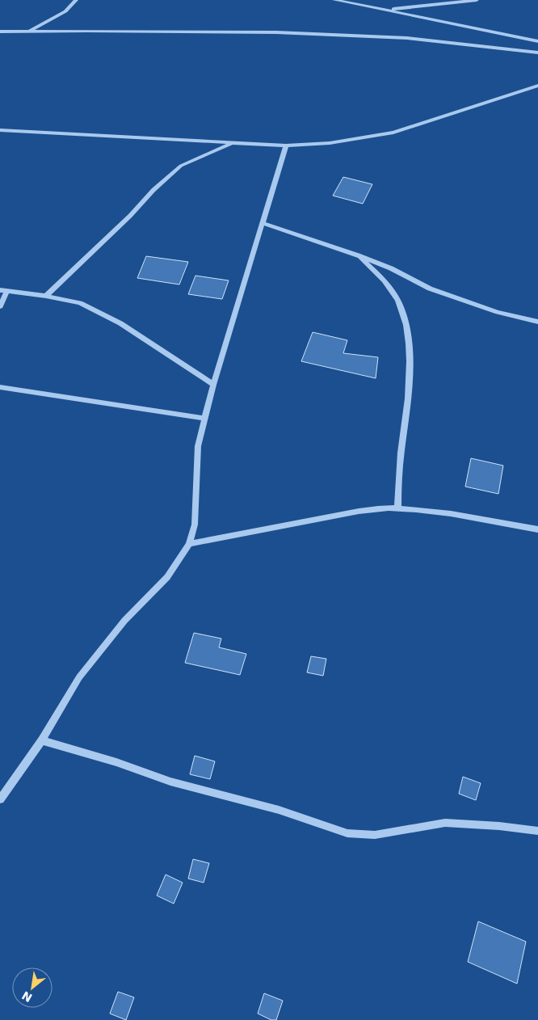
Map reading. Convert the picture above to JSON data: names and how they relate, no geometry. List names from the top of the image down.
{
  "north": "bottom left"
}
